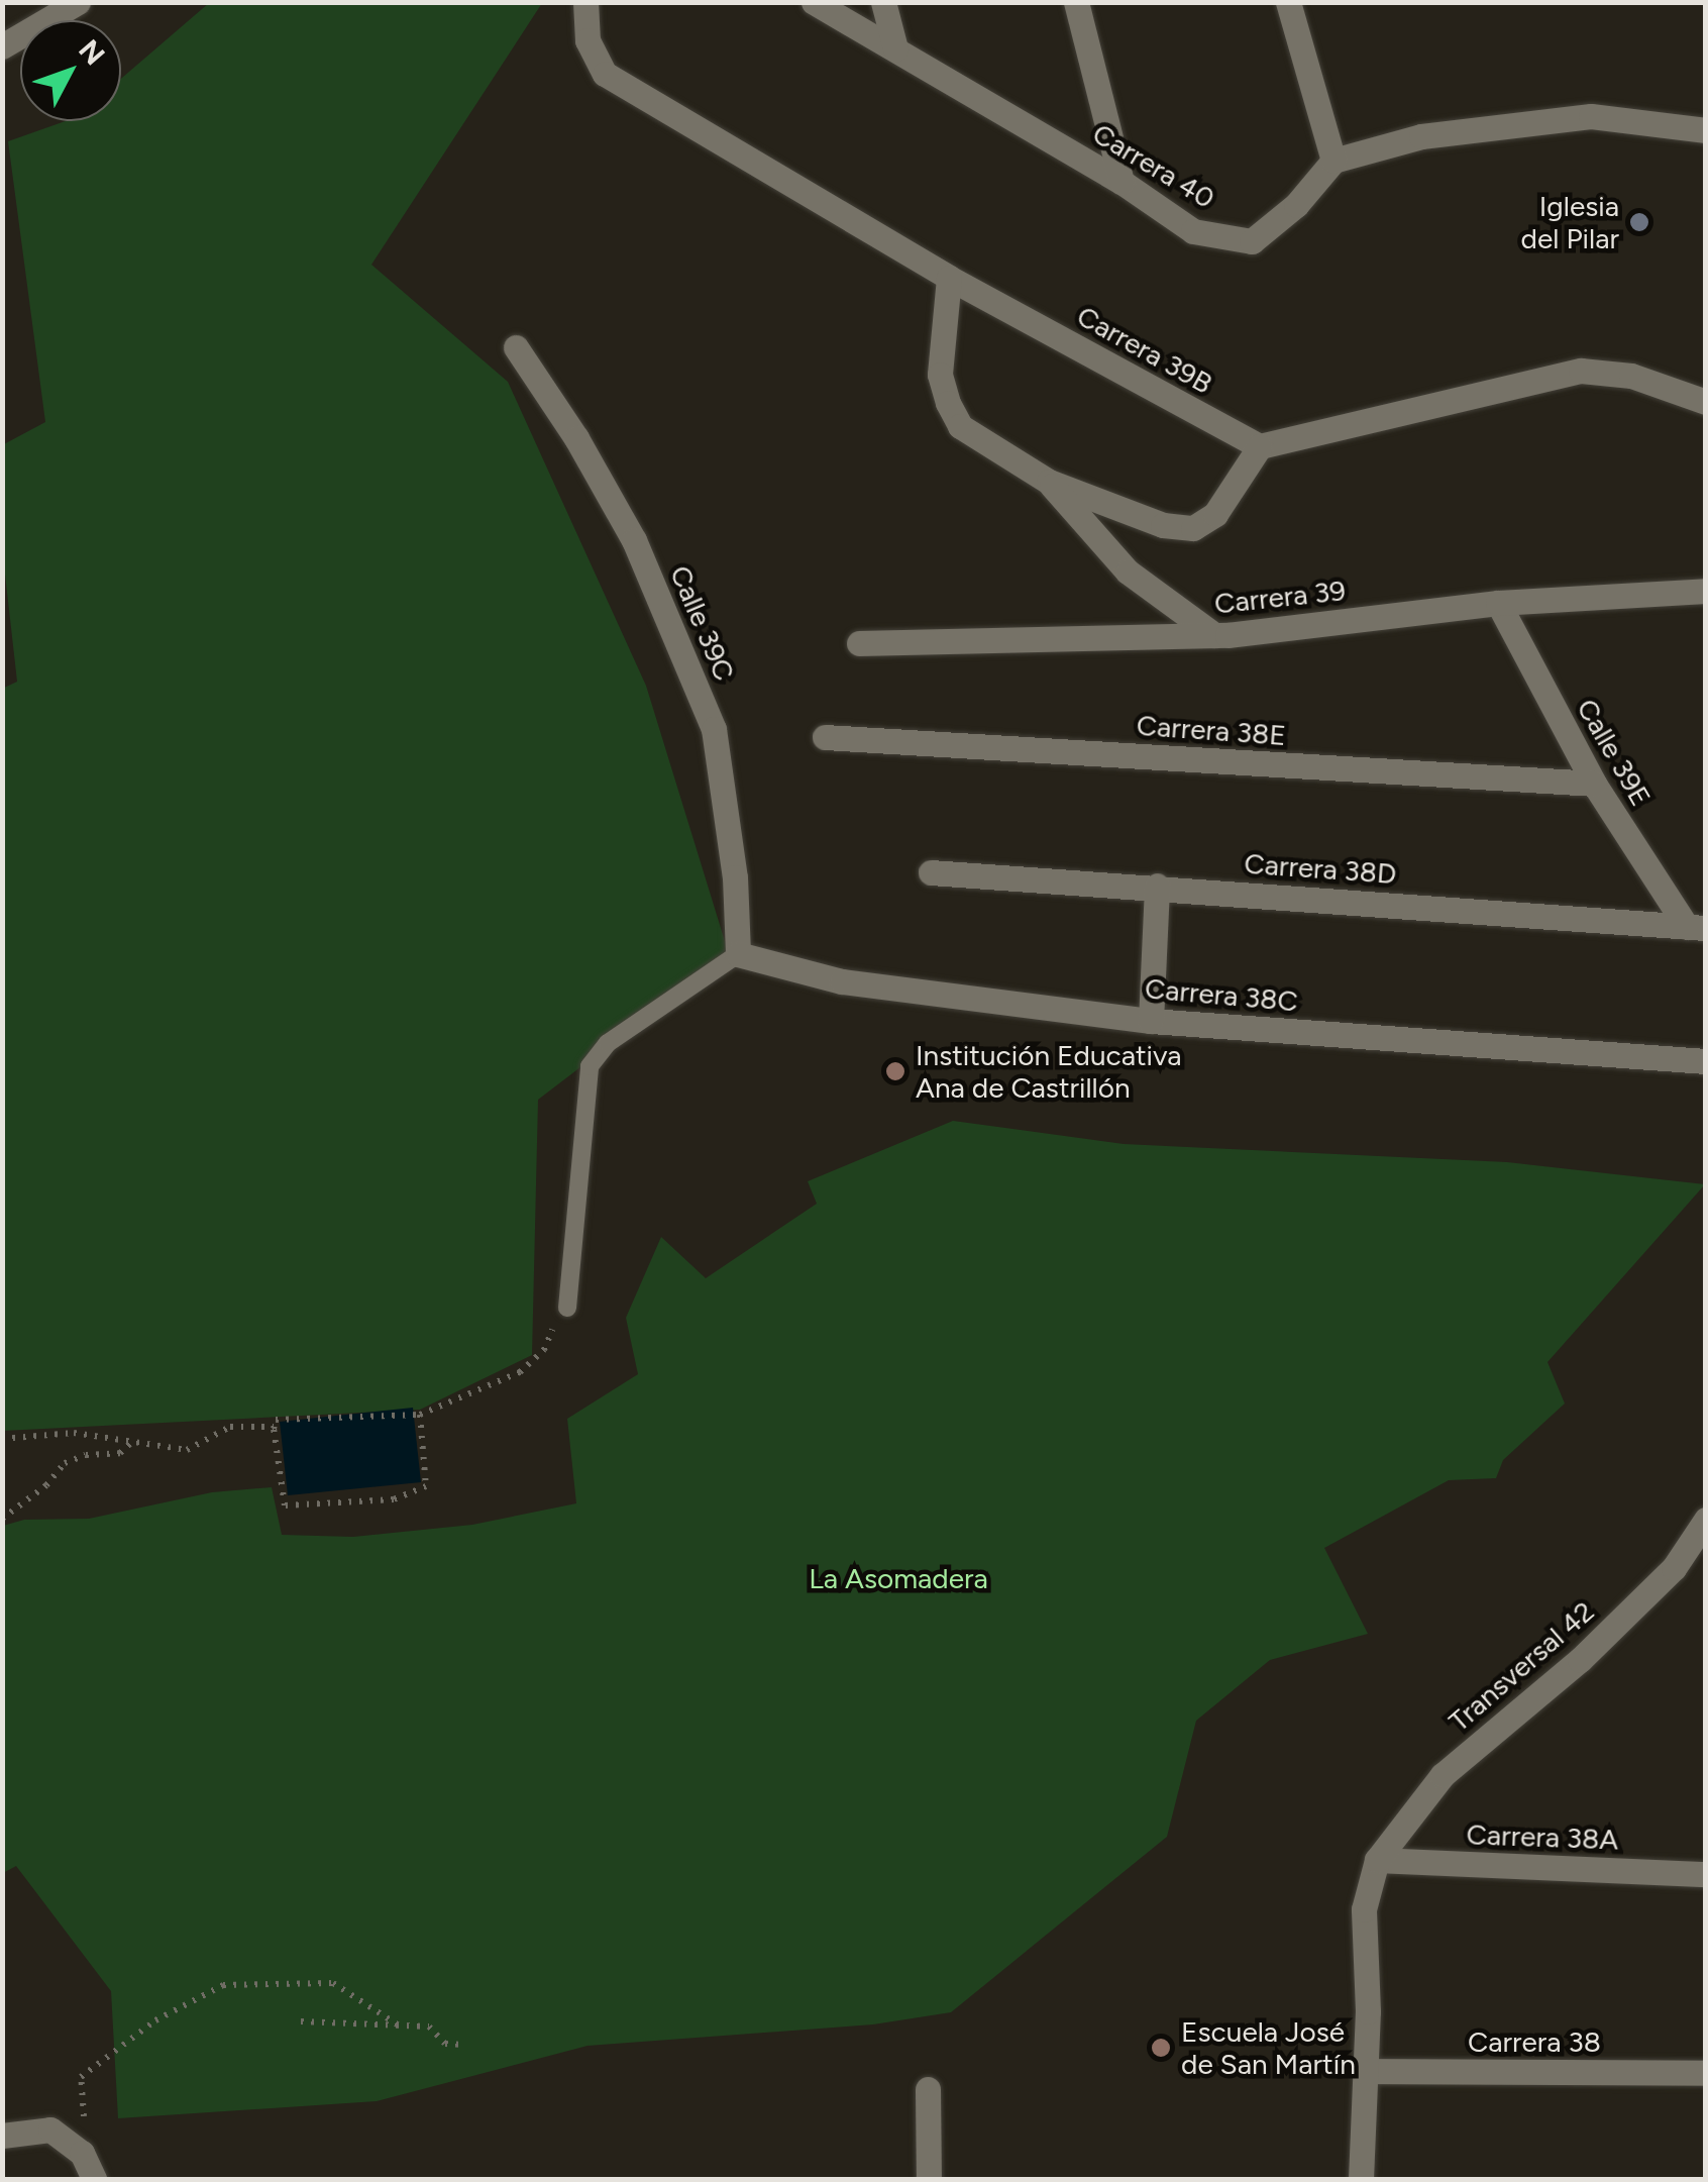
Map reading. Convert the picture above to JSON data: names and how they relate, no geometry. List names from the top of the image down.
{
  "streets": {
    "street": [
      "Carrera 40",
      "Carrera 39B",
      "Carrera 39",
      "Calle 39C",
      "Carrera 38E",
      "Calle 39E",
      "Carrera 38D",
      "Carrera 38C",
      "Transversal 42",
      "Carrera 38A",
      "Carrera 38"
    ]
  },
  "crossings": [
    ["Carrera 39", "Calle 39E"],
    ["Calle 39C", "Carrera 38C"],
    ["Carrera 38E", "Calle 39E"],
    ["Calle 39E", "Carrera 38D"],
    ["Transversal 42", "Carrera 38A"]
  ],
  "parks": ["La Asomadera"],
  "places": ["Iglesia del Pilar", "Institución Educativa Ana de Castrillón", "Escuela José de San Martín"],
  "north": "top right"
}
